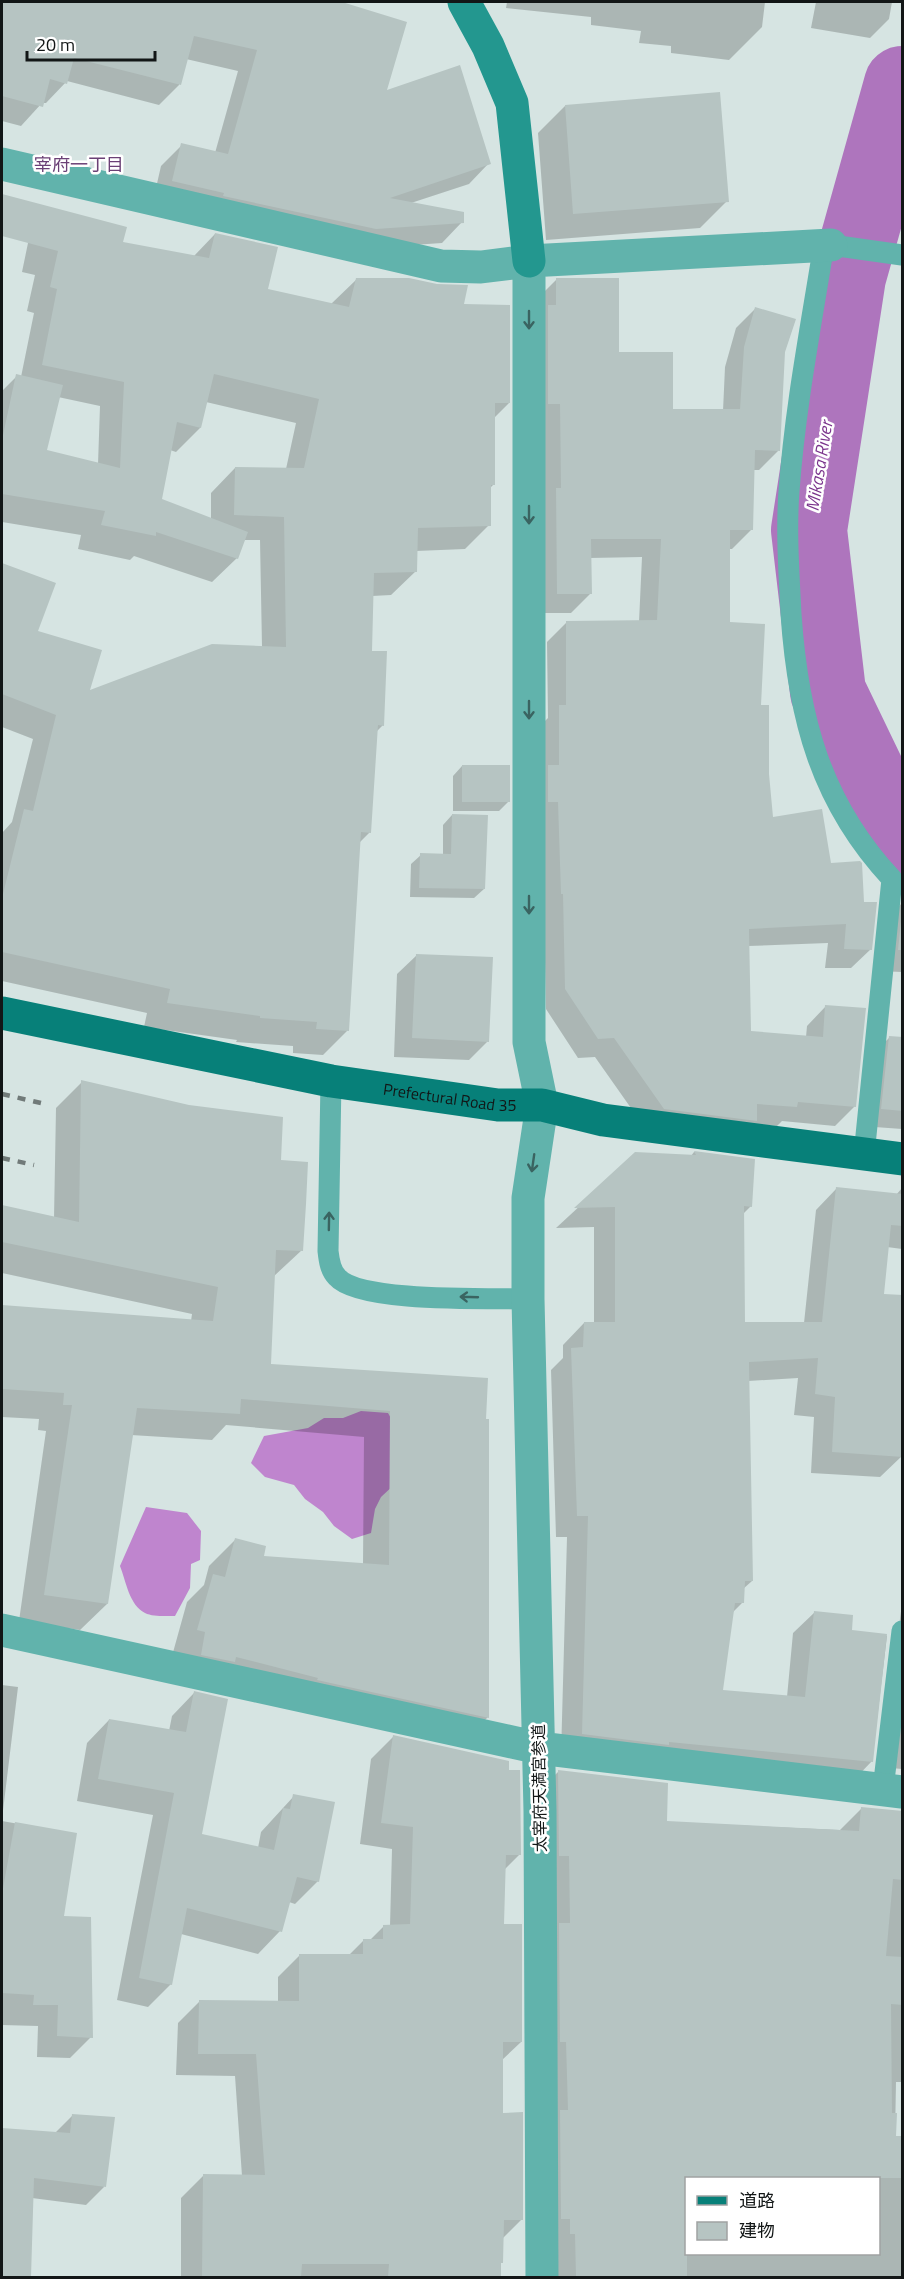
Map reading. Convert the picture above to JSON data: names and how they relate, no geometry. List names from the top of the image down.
{
  "streets": {
    "main road": ["Prefectural Road 35"],
    "street": ["太宰府天満宮参道"]
  },
  "crossings": [
    ["Prefectural Road 35", "太宰府天満宮参道"]
  ],
  "districts": ["宰府一丁目"],
  "water": ["Mikasa River"],
  "legend": ["道路", "建物"],
  "scale_bar": "20 m"
}
